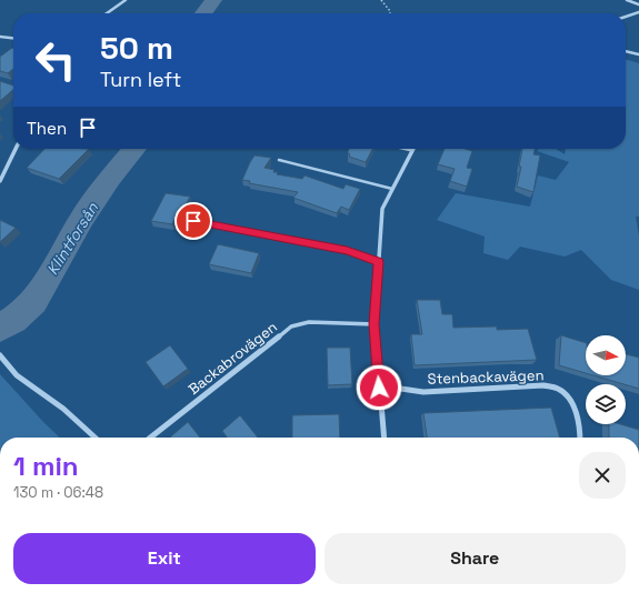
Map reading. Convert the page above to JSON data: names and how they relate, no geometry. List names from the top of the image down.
{
  "streets": {
    "street": ["Backabrovägen", "Stenbackavägen"]
  },
  "water": ["Klintforsån"],
  "north": "right",
  "page": {
    "turn": ["50 m", "Turn left"],
    "then": "Then",
    "heading": ["1 min", "130 m · 06:48"],
    "buttons": ["Exit", "Share"]
  }
}
